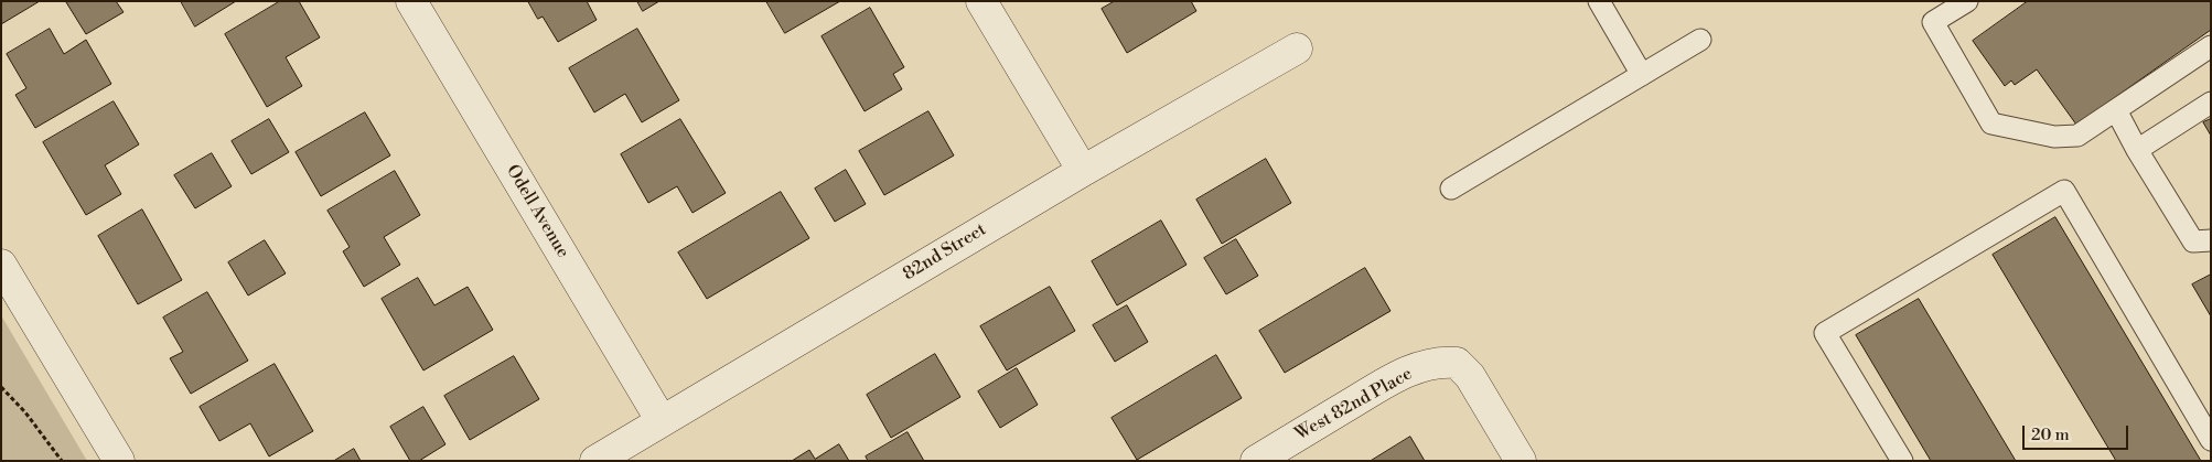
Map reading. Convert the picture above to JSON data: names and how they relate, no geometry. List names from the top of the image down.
{
  "streets": {
    "street": ["Odell Avenue", "82nd Street", "West 82nd Place"]
  },
  "crossings": [
    ["Odell Avenue", "82nd Street"]
  ],
  "scale_bar": "20 m"
}
